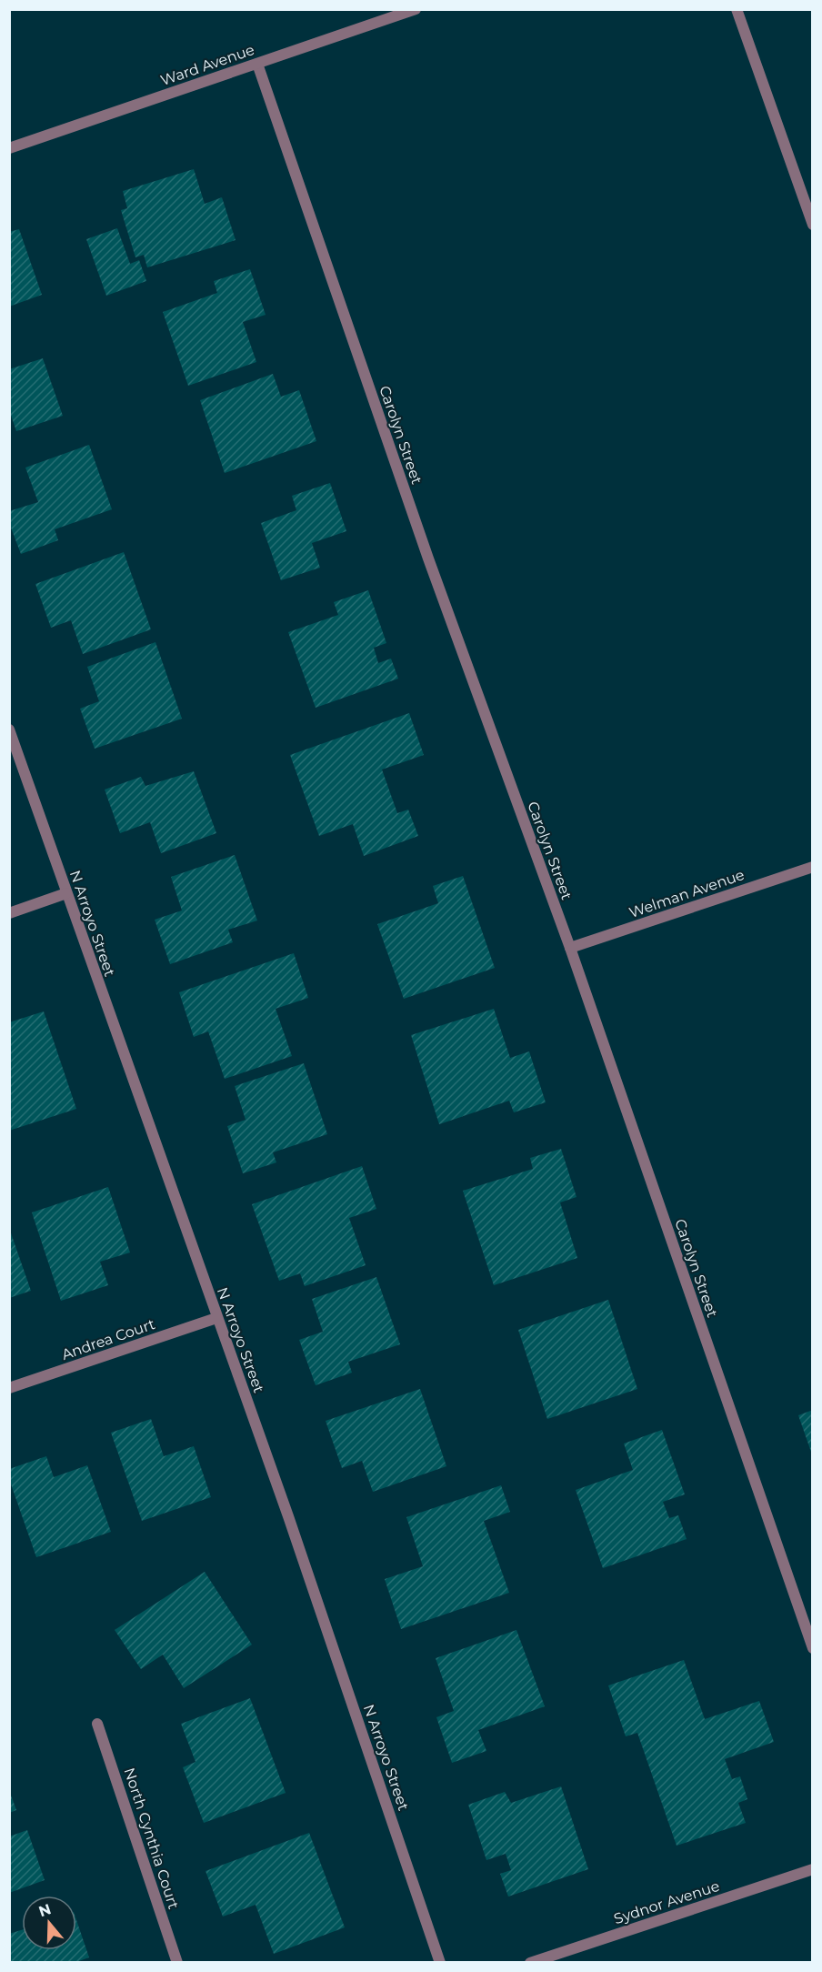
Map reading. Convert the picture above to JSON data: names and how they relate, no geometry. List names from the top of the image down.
{
  "streets": {
    "street": [
      "Ward Avenue",
      "Carolyn Street",
      "Welman Avenue",
      "N Arroyo Street",
      "Andrea Court",
      "North Cynthia Court",
      "Sydnor Avenue"
    ]
  },
  "crossings": [
    ["Ward Avenue", "Carolyn Street"],
    ["Carolyn Street", "Welman Avenue"],
    ["N Arroyo Street", "Andrea Court"]
  ],
  "north": "top"
}
